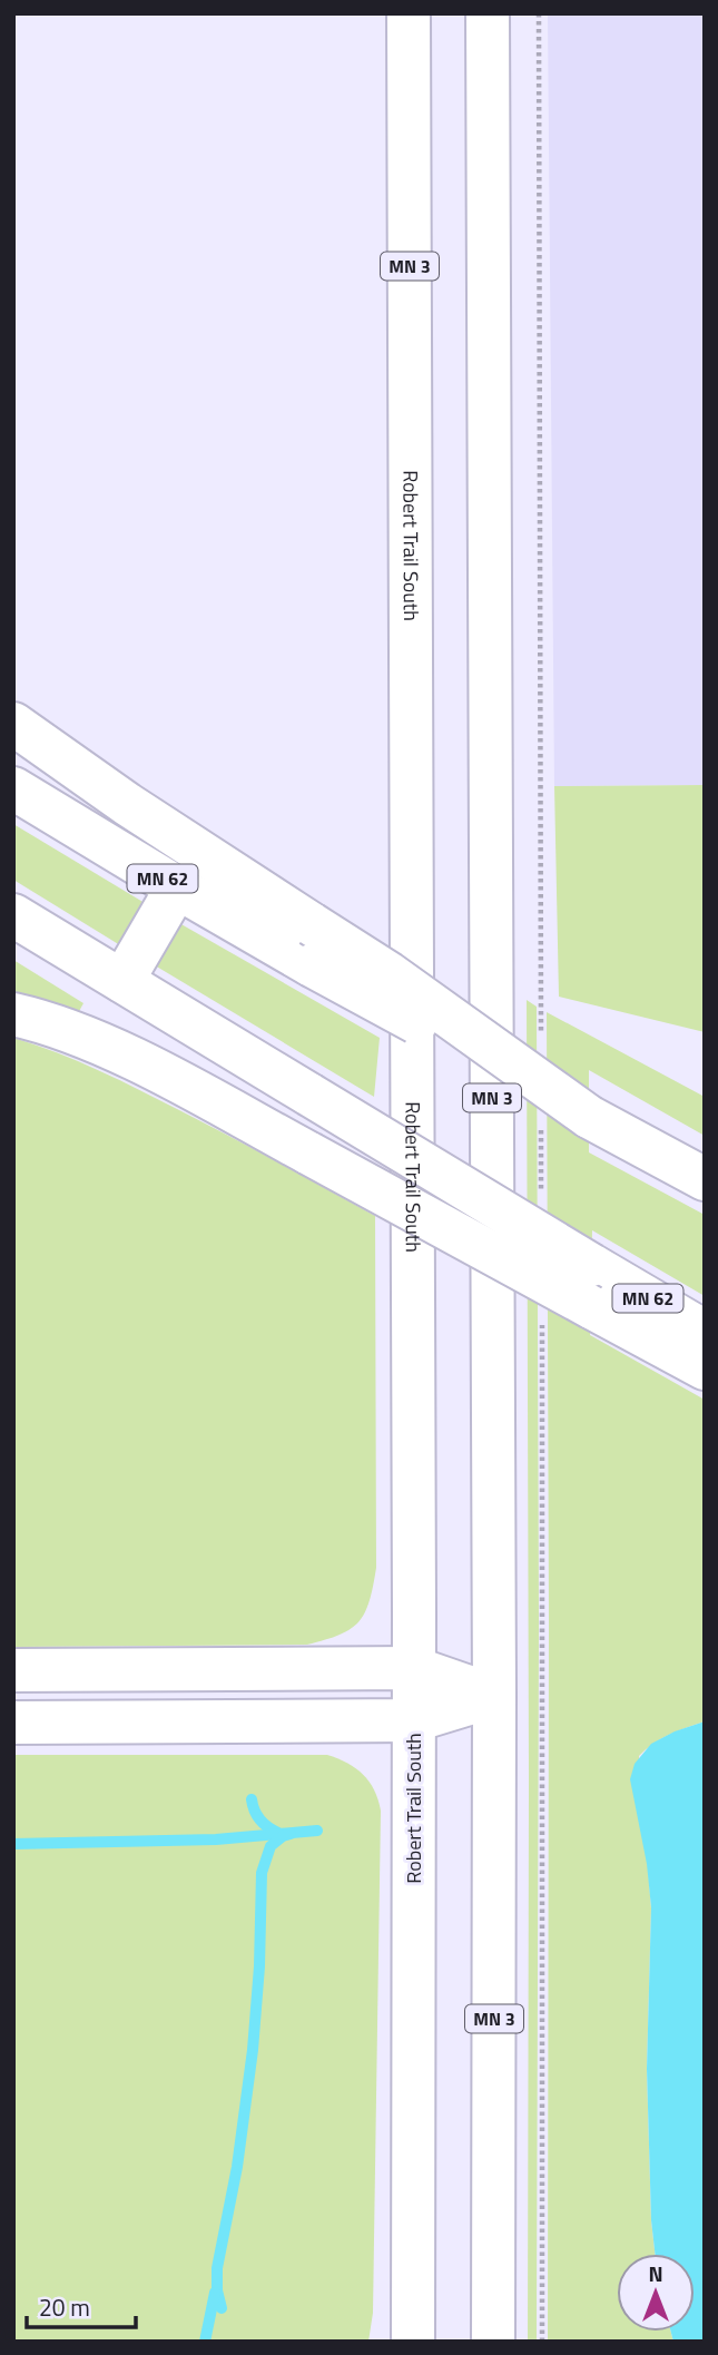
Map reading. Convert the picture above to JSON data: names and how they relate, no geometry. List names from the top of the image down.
{
  "streets": {
    "main road": ["MN 3", "Robert Trail South", "MN 62"]
  },
  "scale_bar": "20 m",
  "north": "top"
}
